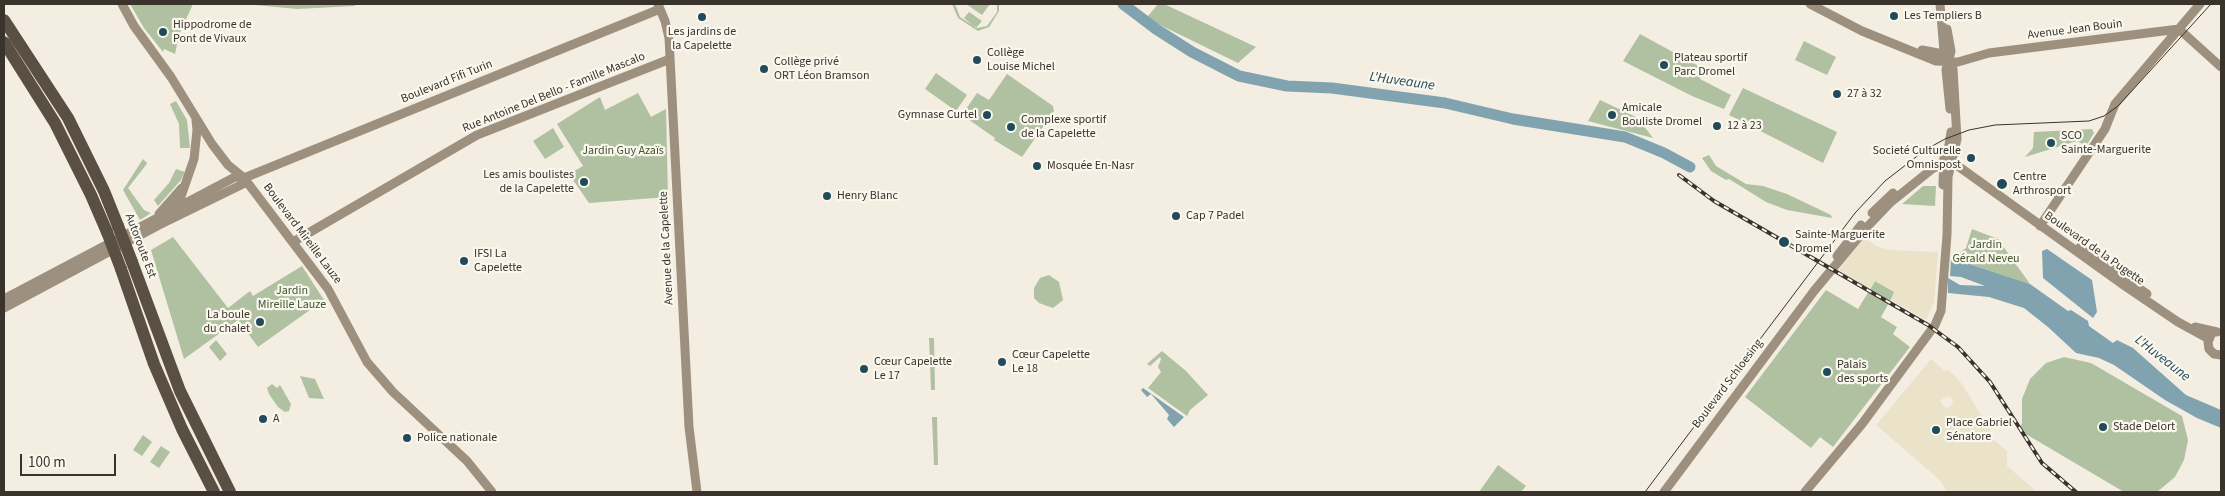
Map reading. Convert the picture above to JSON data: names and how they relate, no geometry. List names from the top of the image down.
{
  "streets": {
    "highway": ["Autoroute Est"],
    "street": [
      "Avenue Jean Bouin",
      "Boulevard Fifi Turin",
      "Rue Antoine Del Bello - Famille Mascalo",
      "Boulevard Mireille Lauze",
      "Avenue de la Capelette",
      "Boulevard de la Pugette",
      "Boulevard Schloesing"
    ]
  },
  "crossings": [
    ["Boulevard Fifi Turin", "Boulevard Mireille Lauze"],
    ["Boulevard Fifi Turin", "Avenue de la Capelette"],
    ["Rue Antoine Del Bello - Famille Mascalo", "Boulevard Mireille Lauze"],
    ["Rue Antoine Del Bello - Famille Mascalo", "Avenue de la Capelette"],
    ["Boulevard de la Pugette", "Boulevard Schloesing"]
  ],
  "water": ["L'Huveaune"],
  "parks": ["Jardin Guy Azaïs", "Jardin Gérald Neveu", "Jardin Mireille Lauze"],
  "places": [
    "Les Templiers B",
    "Les jardins de la Capelette",
    "Hippodrome de Pont de Vivaux",
    "Collège Louise Michel",
    "Plateau sportif Parc Dromel",
    "Collège privé ORT Léon Bramson",
    "27 à 32",
    "Gymnase Curtel",
    "Amicale Bouliste Dromel",
    "12 à 23",
    "Complexe sportif de la Capelette",
    "SCO Sainte-Marguerite",
    "Societé Culturelle Omnispost",
    "Mosquée En-Nasr",
    "Les amis boulistes de la Capelette",
    "Centre Arthrosport",
    "Henry Blanc",
    "Cap 7 Padel",
    "Sainte-Marguerite Dromel",
    "IFSI La Capelette",
    "La boule du chalet",
    "Cœur Capelette Le 18",
    "Cœur Capelette Le 17",
    "Palais des sports",
    "A",
    "Stade Delort",
    "Place Gabriel Sénatore",
    "Police nationale"
  ],
  "scale_bar": "100 m"
}
